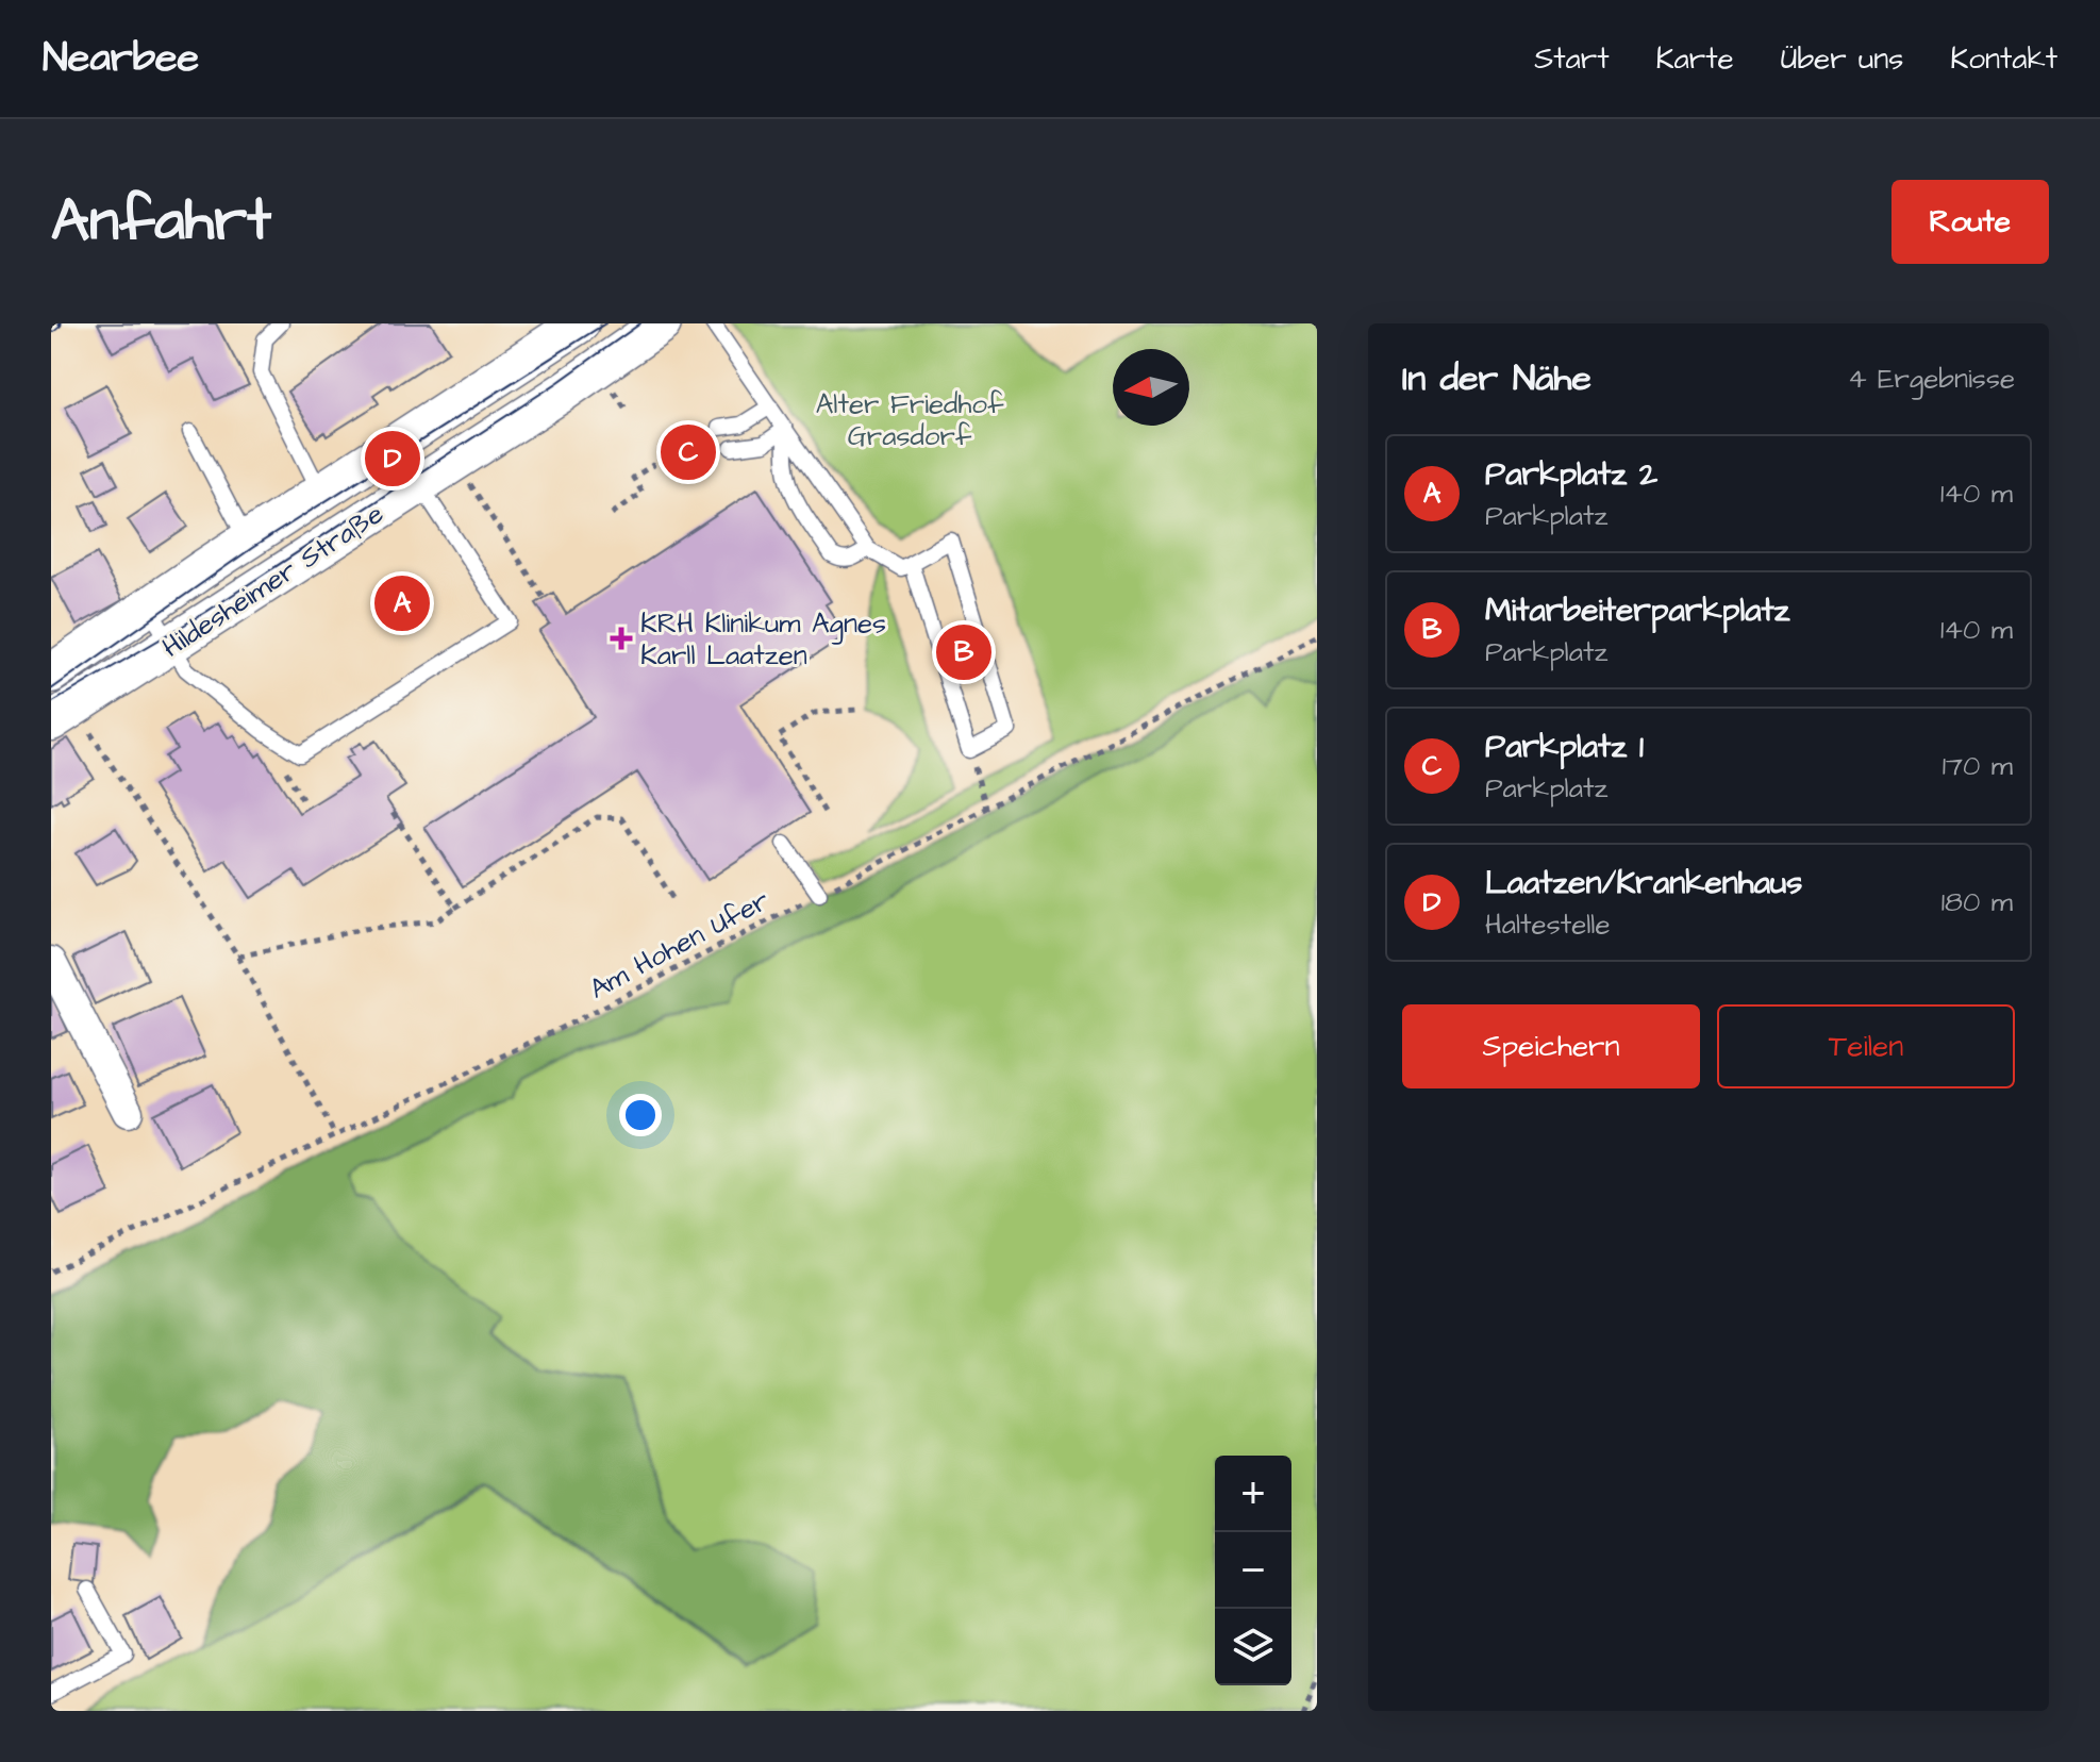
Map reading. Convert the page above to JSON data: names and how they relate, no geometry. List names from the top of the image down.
{
  "streets": {
    "street": ["Hildesheimer Straße"],
    "path": ["Am Hohen Ufer"]
  },
  "parks": ["Alter Friedhof Grasdorf"],
  "places": {
    "health": ["KRH Klinikum Agnes Karll Laatzen"]
  },
  "north": "left",
  "page": {
    "header": "Nearbee",
    "nav": [
      "Start",
      "Karte",
      "Über uns",
      "Kontakt"
    ],
    "title": "Anfahrt",
    "buttons": [
      "Route",
      ["Speichern", "Teilen"]
    ],
    "heading": ["In der Nähe", "4 Ergebnisse"],
    "pins": [
      "C",
      "D",
      "A",
      "B"
    ],
    "list": [
      {
        "mark": "A",
        "name": "Parkplatz 2",
        "note": "Parkplatz",
        "value": "140 m"
      },
      {
        "mark": "B",
        "name": "Mitarbeiterparkplatz",
        "note": "Parkplatz",
        "value": "140 m"
      },
      {
        "mark": "C",
        "name": "Parkplatz 1",
        "note": "Parkplatz",
        "value": "170 m"
      },
      {
        "mark": "D",
        "name": "Laatzen/Krankenhaus",
        "note": "Haltestelle",
        "value": "180 m"
      }
    ],
    "map_buttons": ["+", "−"]
  }
}
